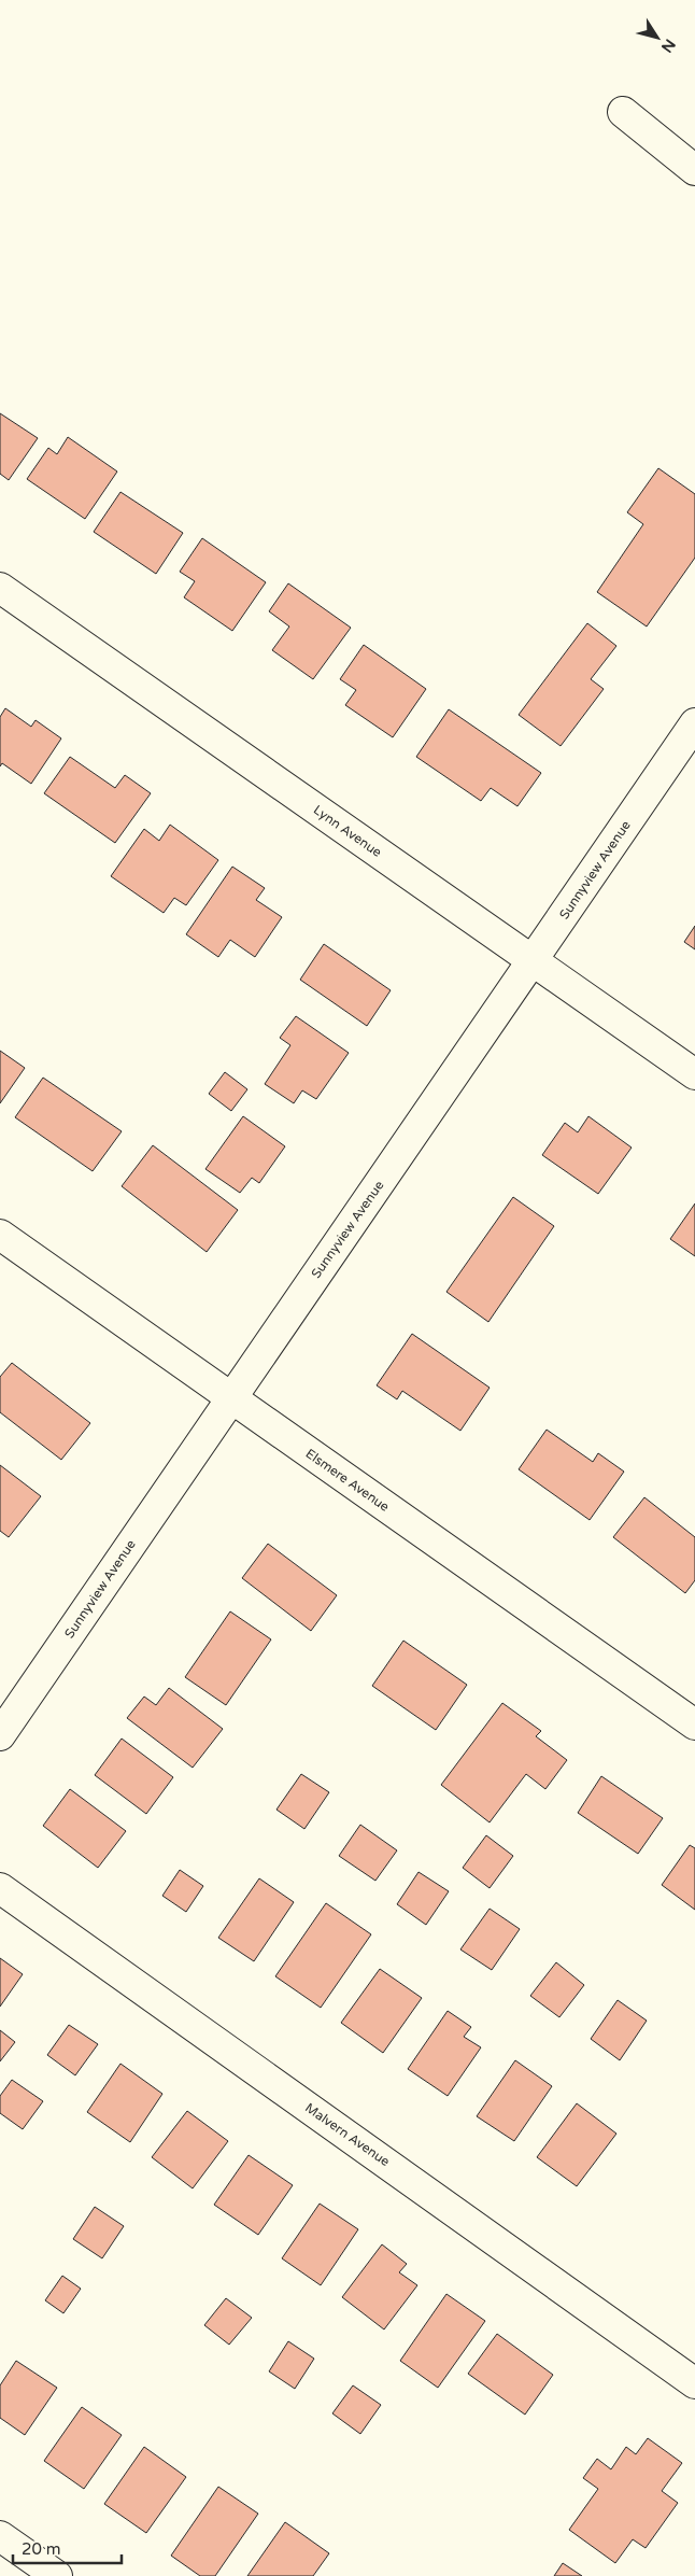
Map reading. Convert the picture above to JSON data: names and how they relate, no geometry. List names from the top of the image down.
{
  "streets": {
    "street": [
      "Lynn Avenue",
      "Sunnyview Avenue",
      "Elsmere Avenue",
      "Malvern Avenue"
    ]
  },
  "crossings": [
    ["Lynn Avenue", "Sunnyview Avenue"],
    ["Sunnyview Avenue", "Elsmere Avenue"]
  ],
  "scale_bar": "20 m",
  "north": "bottom right"
}
